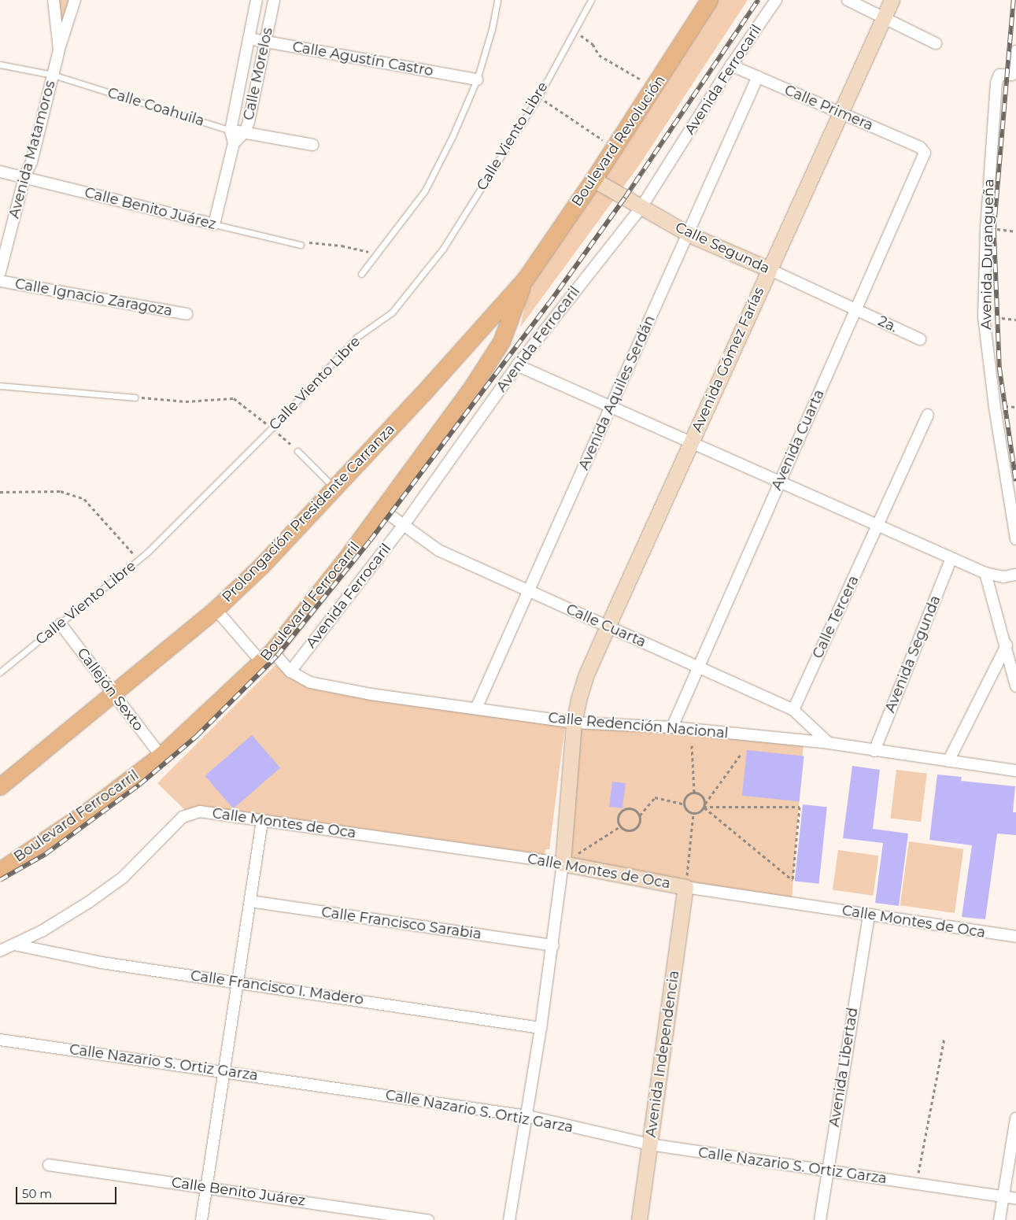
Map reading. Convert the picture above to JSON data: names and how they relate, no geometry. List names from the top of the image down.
{
  "streets": {
    "main road": [
      "Boulevard Revolución",
      "Calle Segunda",
      "Avenida Gómez Farías",
      "Prolongación Presidente Carranza",
      "Boulevard Ferrocarril",
      "Calle Montes de Oca",
      "Avenida Independencia"
    ],
    "street": [
      "Calle Agustín Castro",
      "Calle Morelos",
      "Avenida Ferrocaril",
      "Calle Coahuila",
      "Calle Primera",
      "Avenida Matamoros",
      "Calle Benito Juárez",
      "Avenida Durangueña",
      "Calle Ignacio Zaragoza",
      "2a.",
      "Avenida Aquiles Serdán",
      "Avenida Cuarta",
      "Calle Tercera",
      "Calle Cuarta",
      "Avenida Segunda",
      "Callejón Sexto",
      "Calle Redención Nacional",
      "Calle Francisco Sarabia",
      "Calle Francisco I. Madero",
      "Calle Nazario S. Ortiz Garza",
      "Avenida Libertad"
    ],
    "lane": ["Calle Viento Libre"]
  },
  "crossings": [
    ["Calle Agustín Castro", "Calle Morelos"],
    ["Calle Morelos", "Calle Coahuila"],
    ["Calle Morelos", "Calle Benito Juárez"],
    ["Avenida Ferrocaril", "Calle Primera"],
    ["Avenida Ferrocaril", "Calle Segunda"],
    ["Avenida Ferrocaril", "Calle Cuarta"],
    ["Avenida Ferrocaril", "Calle Redención Nacional"],
    ["Calle Coahuila", "Avenida Matamoros"],
    ["Calle Primera", "Avenida Gómez Farías"],
    ["Calle Primera", "Avenida Aquiles Serdán"],
    ["Calle Primera", "Avenida Cuarta"],
    ["Calle Viento Libre", "Callejón Sexto"],
    ["Boulevard Revolución", "Calle Segunda"],
    ["Boulevard Revolución", "Prolongación Presidente Carranza"],
    ["Boulevard Revolución", "Boulevard Ferrocarril"],
    ["Avenida Matamoros", "Calle Benito Juárez"],
    ["Calle Segunda", "2a."],
    ["Calle Segunda", "Avenida Gómez Farías"],
    ["Calle Segunda", "Avenida Aquiles Serdán"],
    ["Calle Segunda", "Avenida Cuarta"],
    ["2a.", "Avenida Cuarta"],
    ["Avenida Gómez Farías", "Calle Cuarta"],
    ["Avenida Gómez Farías", "Calle Redención Nacional"],
    ["Avenida Aquiles Serdán", "Calle Cuarta"],
    ["Avenida Aquiles Serdán", "Calle Redención Nacional"],
    ["Avenida Cuarta", "Calle Cuarta"],
    ["Avenida Cuarta", "Calle Redención Nacional"],
    ["Prolongación Presidente Carranza", "Boulevard Ferrocarril"],
    ["Prolongación Presidente Carranza", "Callejón Sexto"],
    ["Prolongación Presidente Carranza", "Calle Redención Nacional"],
    ["Boulevard Ferrocarril", "Calle Cuarta"],
    ["Boulevard Ferrocarril", "Callejón Sexto"],
    ["Boulevard Ferrocarril", "Calle Redención Nacional"],
    ["Calle Tercera", "Calle Cuarta"],
    ["Calle Cuarta", "Calle Redención Nacional"],
    ["Avenida Segunda", "Calle Redención Nacional"],
    ["Calle Montes de Oca", "Calle Francisco I. Madero"],
    ["Calle Montes de Oca", "Avenida Independencia"],
    ["Calle Montes de Oca", "Avenida Libertad"],
    ["Avenida Independencia", "Calle Nazario S. Ortiz Garza"],
    ["Calle Nazario S. Ortiz Garza", "Avenida Libertad"]
  ],
  "scale_bar": "50 m"
}
